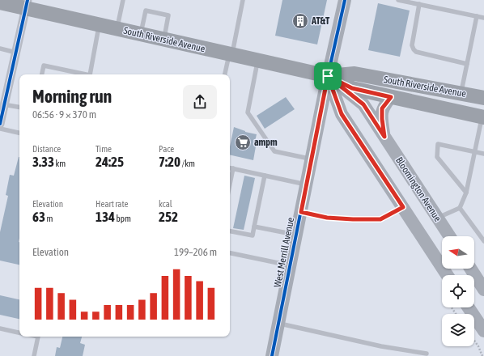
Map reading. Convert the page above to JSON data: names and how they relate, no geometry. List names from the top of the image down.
{
  "streets": {
    "main road": ["South Riverside Avenue", "Bloomington Avenue", "West Merrill Avenue"]
  },
  "crossings": [
    ["South Riverside Avenue", "Bloomington Avenue"],
    ["South Riverside Avenue", "West Merrill Avenue"],
    ["Bloomington Avenue", "West Merrill Avenue"]
  ],
  "places": {
    "building": ["AT&T"],
    "supermarket": ["ampm"]
  },
  "north": "left",
  "page": {
    "heading": ["Morning run", "06:56 · 9 × 370 m"],
    "stats": [
      ["Distance", "3.33 km"],
      ["Time", "24:25"],
      ["Pace", "7:20 /km"],
      ["Elevation", "63 m"],
      ["Heart rate", "134 bpm"],
      ["kcal", "252"]
    ],
    "chart": ["Elevation", "199–206 m"]
  }
}
